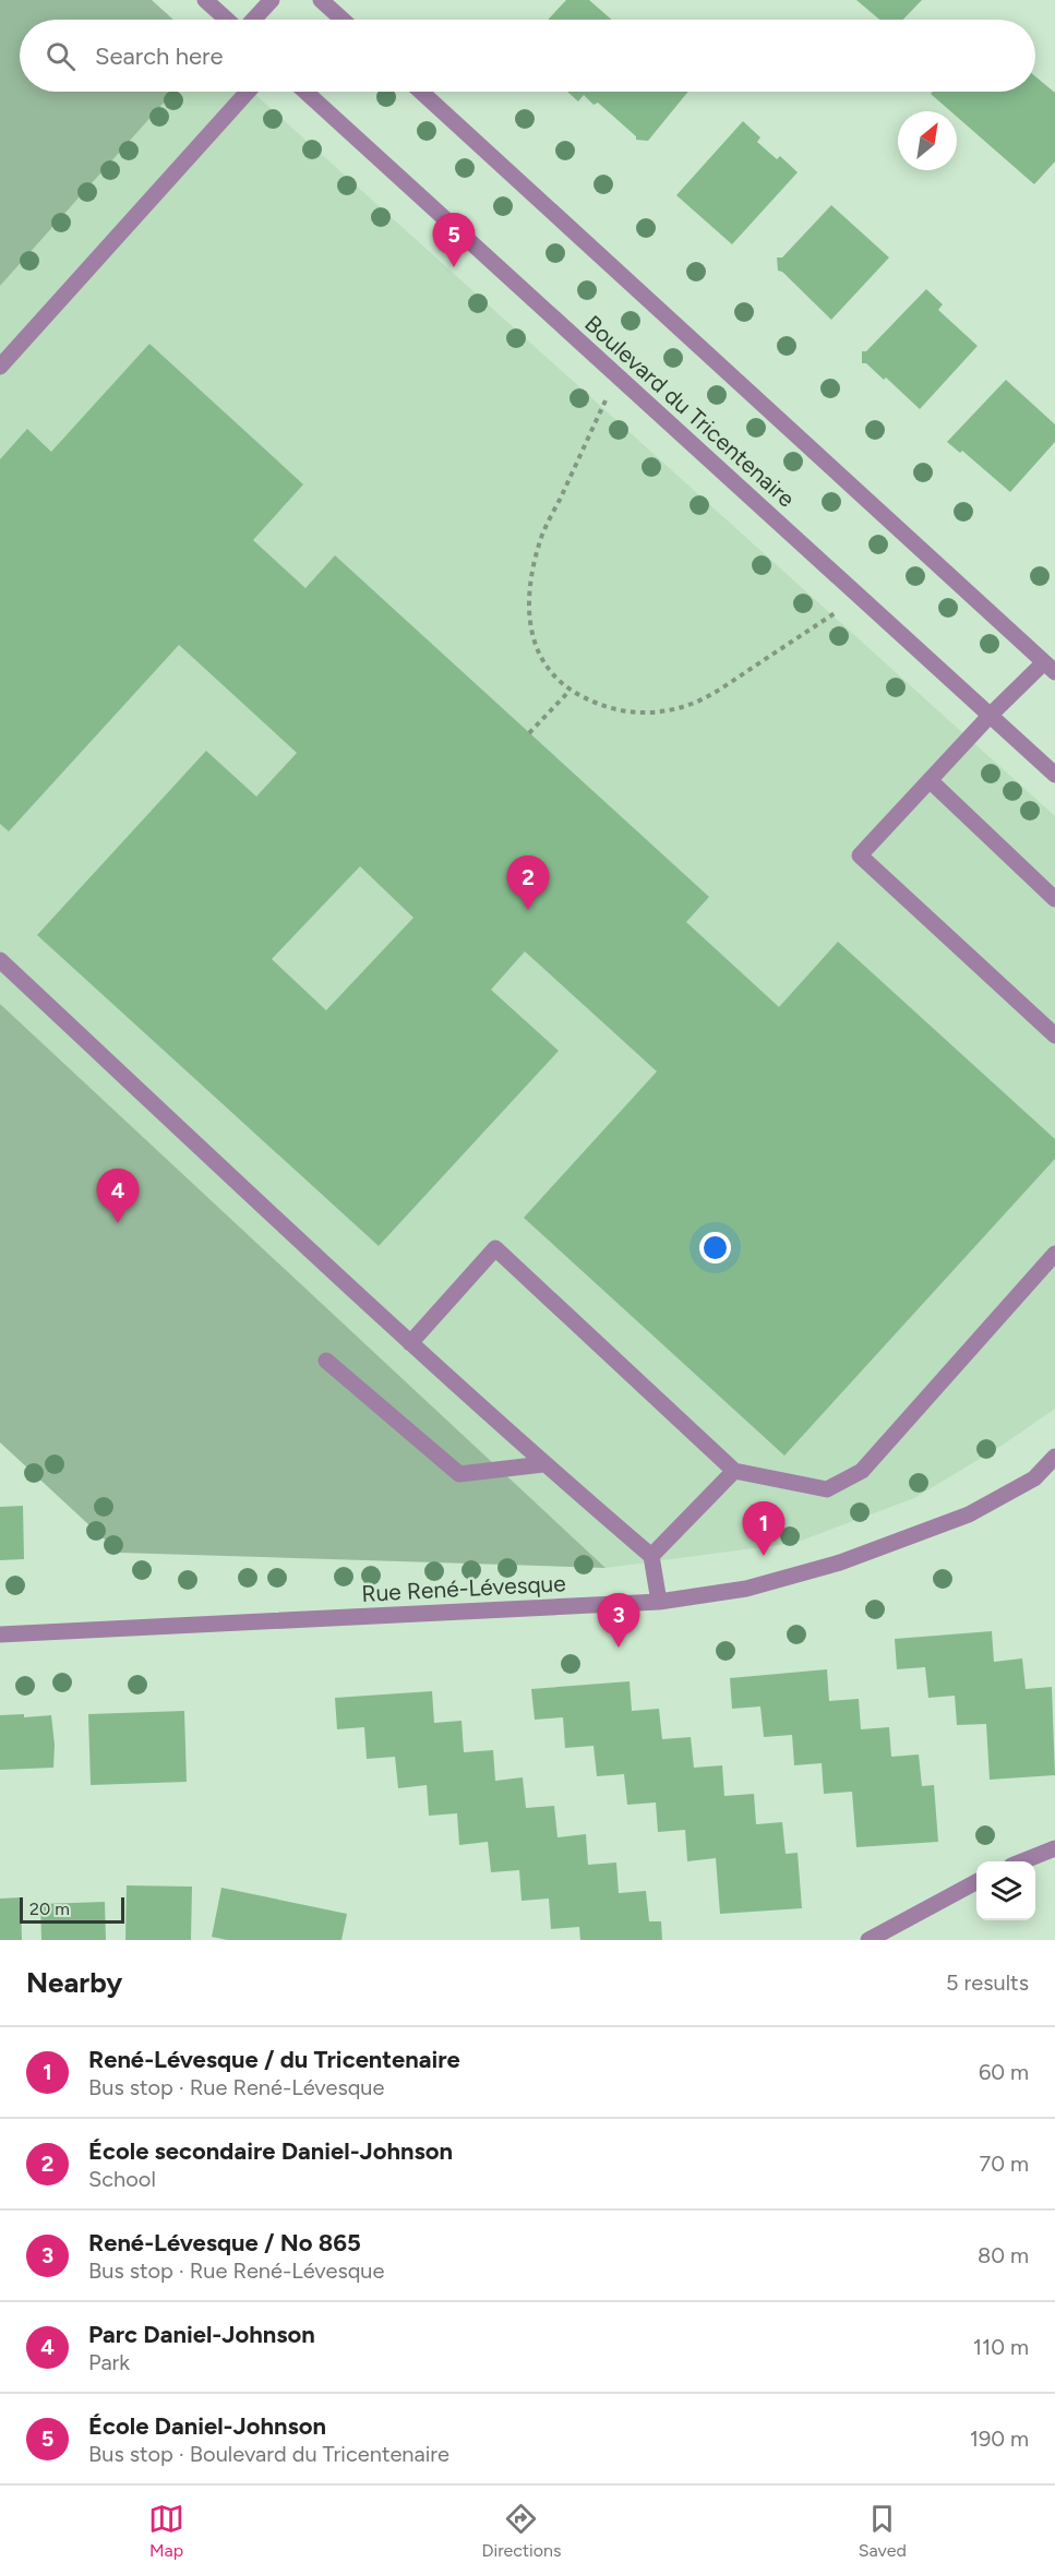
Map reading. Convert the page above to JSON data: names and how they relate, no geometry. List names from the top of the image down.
{
  "streets": {
    "street": ["Boulevard du Tricentenaire", "Rue René-Lévesque"]
  },
  "scale_bar": "20 m",
  "north": "top right",
  "page": {
    "search": "Search here",
    "pins": [
      "5",
      "2",
      "4",
      "1",
      "3"
    ],
    "scale": "20 m",
    "heading": ["Nearby", "5 results"],
    "list": [
      {
        "mark": "1",
        "name": "René-Lévesque / du Tricentenaire",
        "note": "Bus stop · Rue René-Lévesque",
        "value": "60 m"
      },
      {
        "mark": "2",
        "name": "École secondaire Daniel-Johnson",
        "note": "School",
        "value": "70 m"
      },
      {
        "mark": "3",
        "name": "René-Lévesque / No 865",
        "note": "Bus stop · Rue René-Lévesque",
        "value": "80 m"
      },
      {
        "mark": "4",
        "name": "Parc Daniel-Johnson",
        "note": "Park",
        "value": "110 m"
      },
      {
        "mark": "5",
        "name": "École Daniel-Johnson",
        "note": "Bus stop · Boulevard du Tricentenaire",
        "value": "190 m"
      }
    ],
    "nav": ["Map", "Directions", "Saved"]
  }
}
